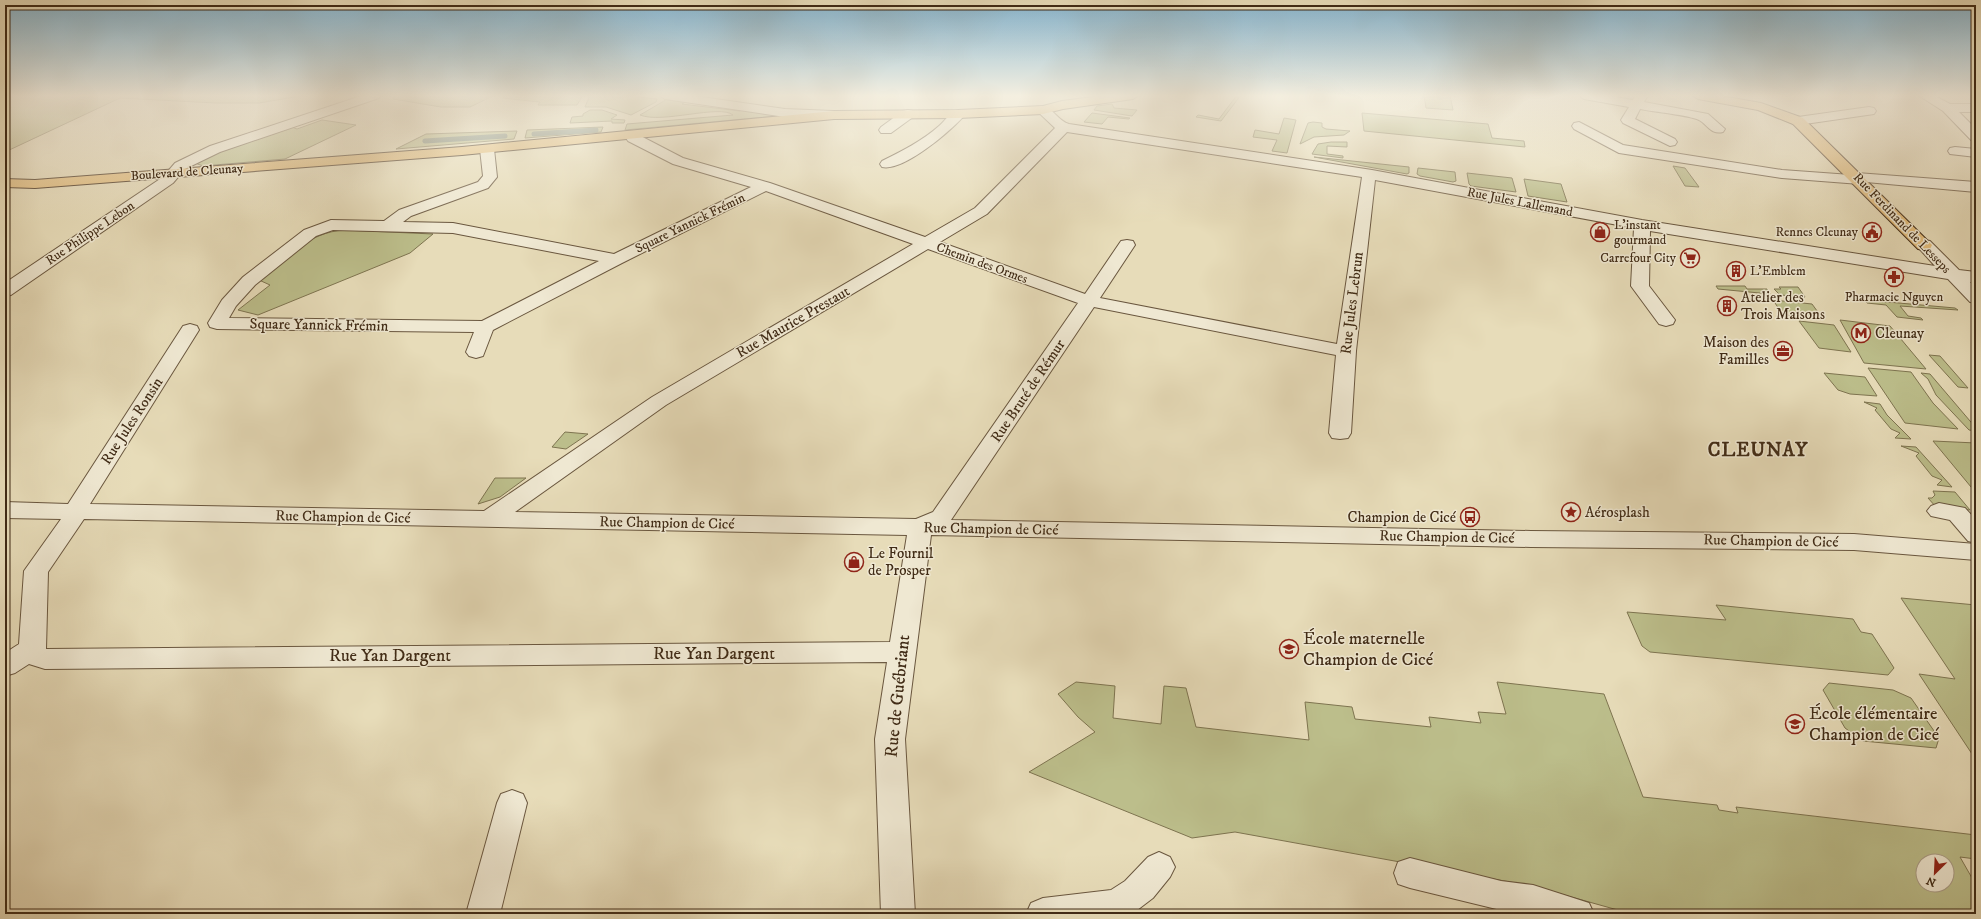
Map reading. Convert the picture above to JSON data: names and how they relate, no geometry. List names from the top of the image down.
{
  "streets": {
    "main road": ["Boulevard de Cleunay", "Rue Ferdinand de Lesseps"],
    "street": [
      "Rue Jules Lallemand",
      "Square Yannick Frémin",
      "Rue Philippe Lebon",
      "Chemin des Ormes",
      "Rue Jules Lebrun",
      "Rue Maurice Prestaut",
      "Rue Bruté de Rémur",
      "Rue Jules Ronsin",
      "Rue Champion de Cicé",
      "Rue Yan Dargent",
      "Rue de Guébriant"
    ]
  },
  "crossings": [
    ["Boulevard de Cleunay", "Rue Philippe Lebon"],
    ["Rue Jules Lallemand", "Rue Ferdinand de Lesseps"],
    ["Rue Jules Lallemand", "Rue Jules Lebrun"],
    ["Square Yannick Frémin", "Chemin des Ormes"],
    ["Chemin des Ormes", "Rue Jules Lebrun"],
    ["Chemin des Ormes", "Rue Maurice Prestaut"],
    ["Chemin des Ormes", "Rue Bruté de Rémur"],
    ["Rue Maurice Prestaut", "Rue Champion de Cicé"],
    ["Rue Bruté de Rémur", "Rue Champion de Cicé"],
    ["Rue Bruté de Rémur", "Rue de Guébriant"],
    ["Rue Jules Ronsin", "Rue Champion de Cicé"],
    ["Rue Champion de Cicé", "Rue de Guébriant"],
    ["Rue Yan Dargent", "Rue de Guébriant"]
  ],
  "districts": ["CLEUNAY"],
  "places": {
    "shop": ["L'instant gourmand", "Le Fournil de Prosper"],
    "public building": ["Rennes Cleunay"],
    "supermarket": ["Carrefour City"],
    "building": ["L'Emblem", "Atelier des Trois Maisons"],
    "pharmacy": ["Pharmacie Nguyen"],
    "metro station": ["Cleunay"],
    "office": ["Maison des Familles"],
    "place": ["Aérosplash"],
    "bus stop": ["Champion de Cicé"],
    "school or university": ["École maternelle Champion de Cicé", "École élémentaire Champion de Cicé"]
  },
  "north": "bottom left"
}
